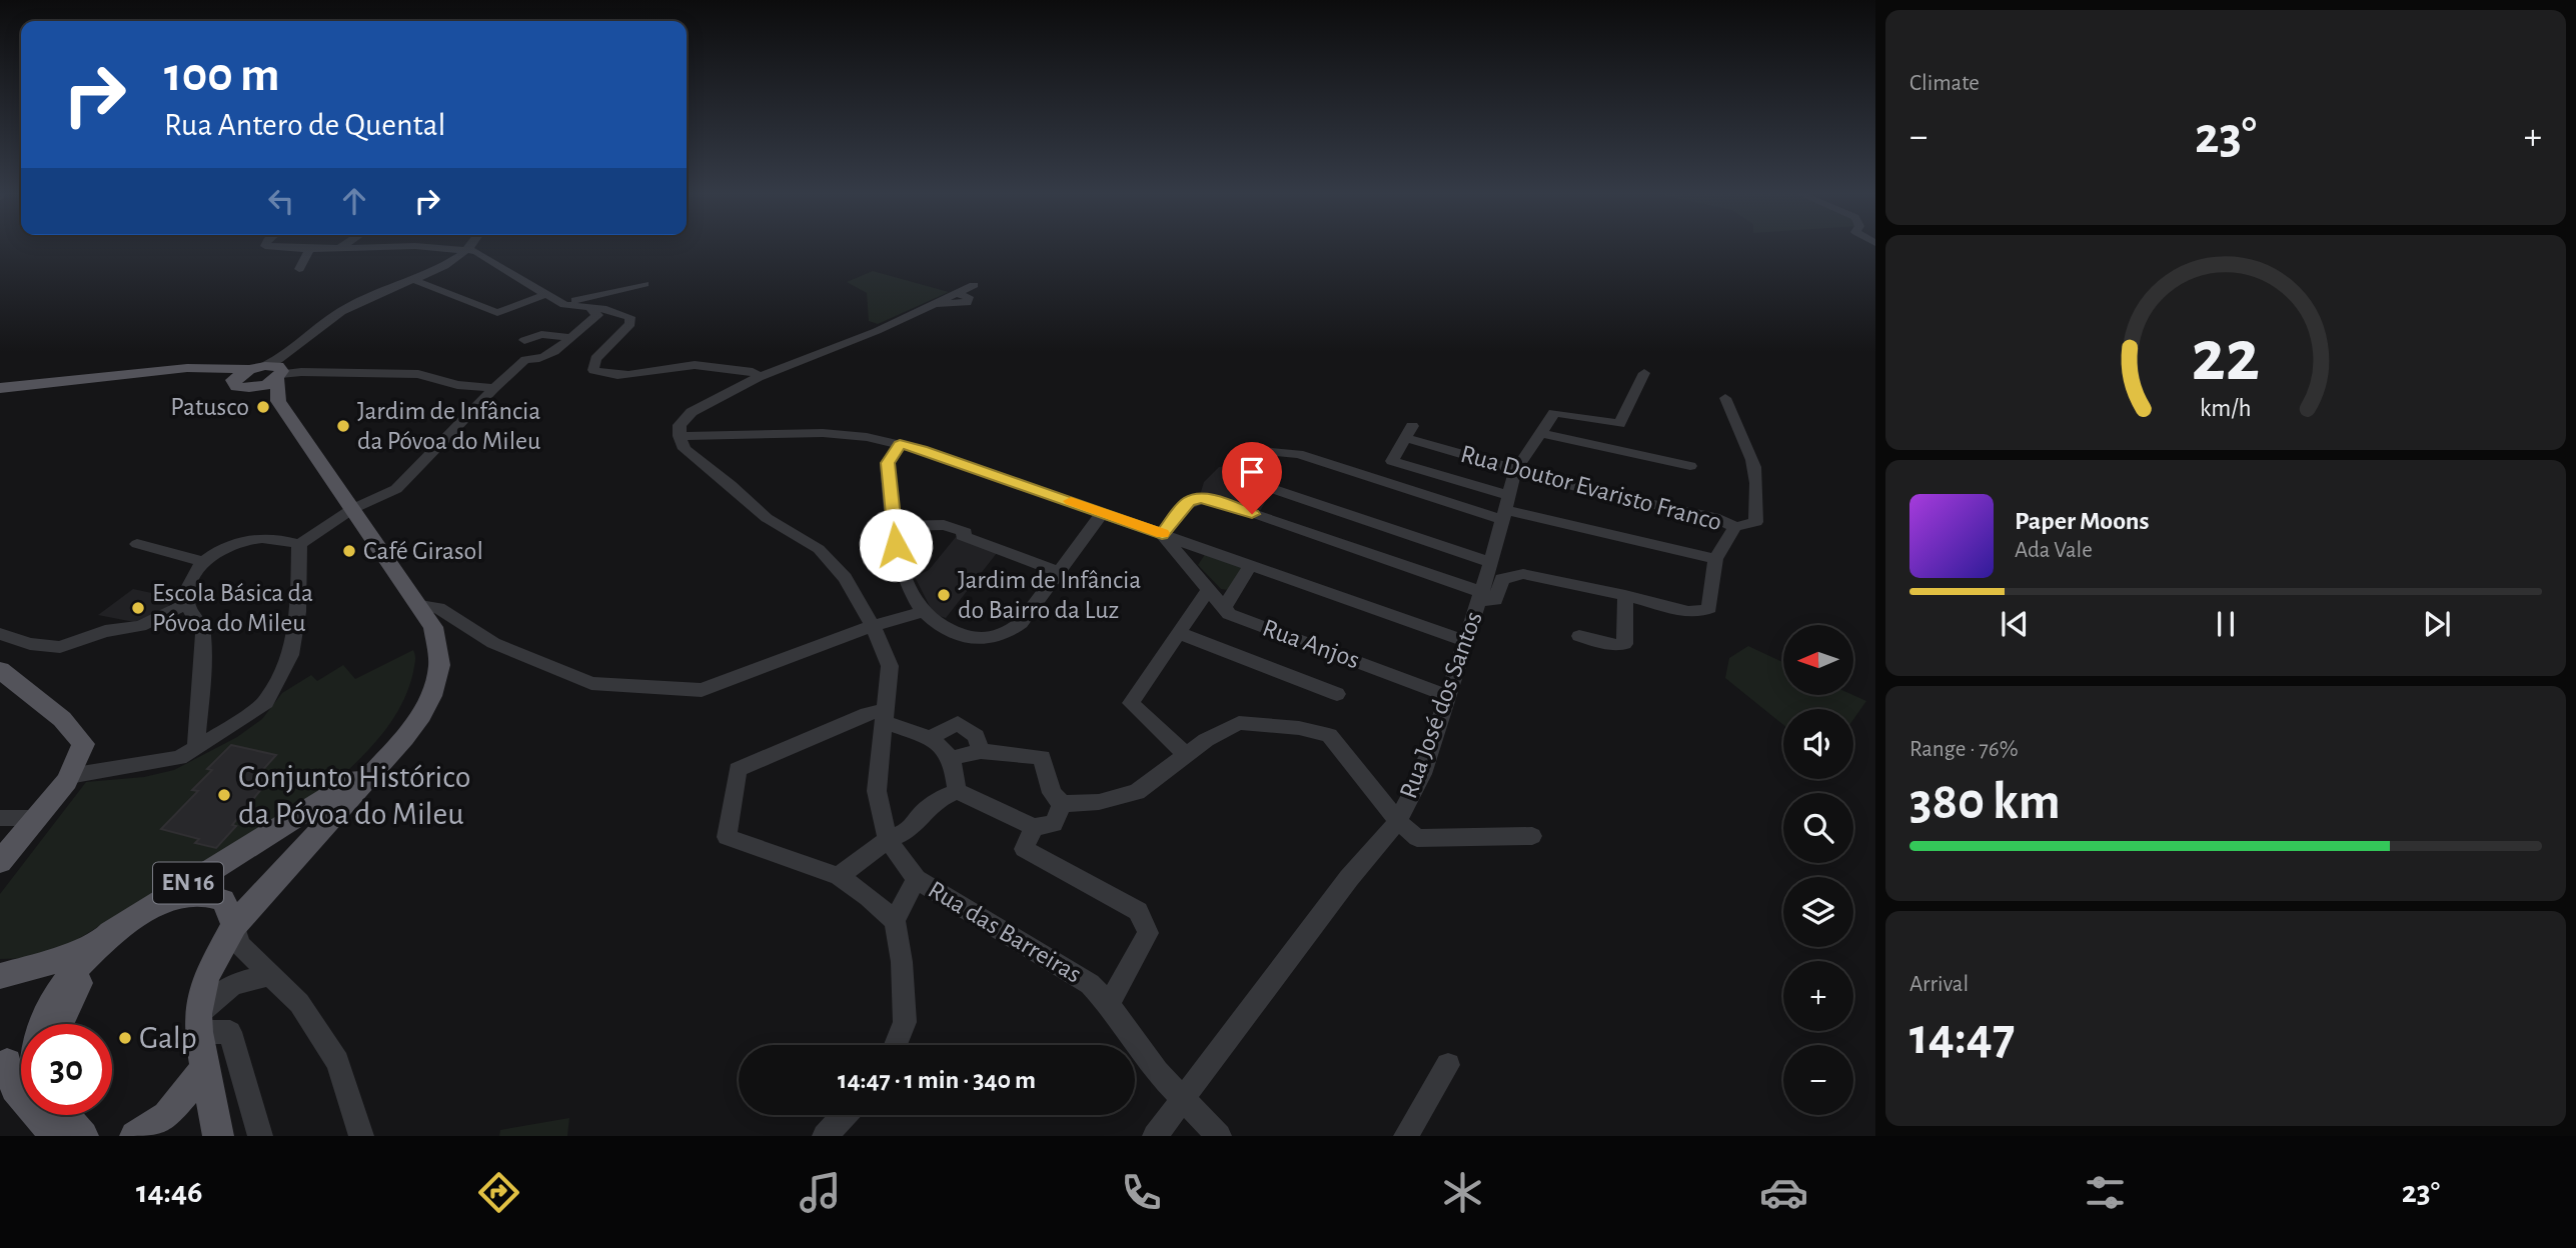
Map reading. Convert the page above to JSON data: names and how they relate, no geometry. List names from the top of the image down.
{
  "streets": {
    "main road": ["EN 16"],
    "street": [
      "Rua Doutor Evaristo Franco",
      "Rua Anjos",
      "Rua José dos Santos",
      "Rua das Barreiras"
    ]
  },
  "crossings": [
    ["Rua Doutor Evaristo Franco", "Rua José dos Santos"],
    ["Rua Anjos", "Rua José dos Santos"],
    ["Rua José dos Santos", "Rua das Barreiras"]
  ],
  "places": [
    "Patusco",
    "Jardim de Infância da Póvoa do Mileu",
    "Café Girasol",
    "Jardim de Infância do Bairro da Luz",
    "Escola Básica da Póvoa do Mileu",
    "Conjunto Histórico da Póvoa do Mileu",
    "Galp"
  ],
  "north": "left",
  "page": {
    "tile": [
      "Climate",
      ["Range · 76%", "380 km"],
      ["Arrival", "14:47"]
    ],
    "turn": ["100 m", "Rua Antero de Quental"],
    "heat": ["−", "23°", "+"],
    "song": ["Paper Moons", "Ada Vale"],
    "map_buttons": ["+", "−"],
    "limit": "30",
    "trip": "14:47 · 1 min · 340 m",
    "tabs": ["14:46", "23°"],
    "gauge": ["22", "km/h"]
  }
}
